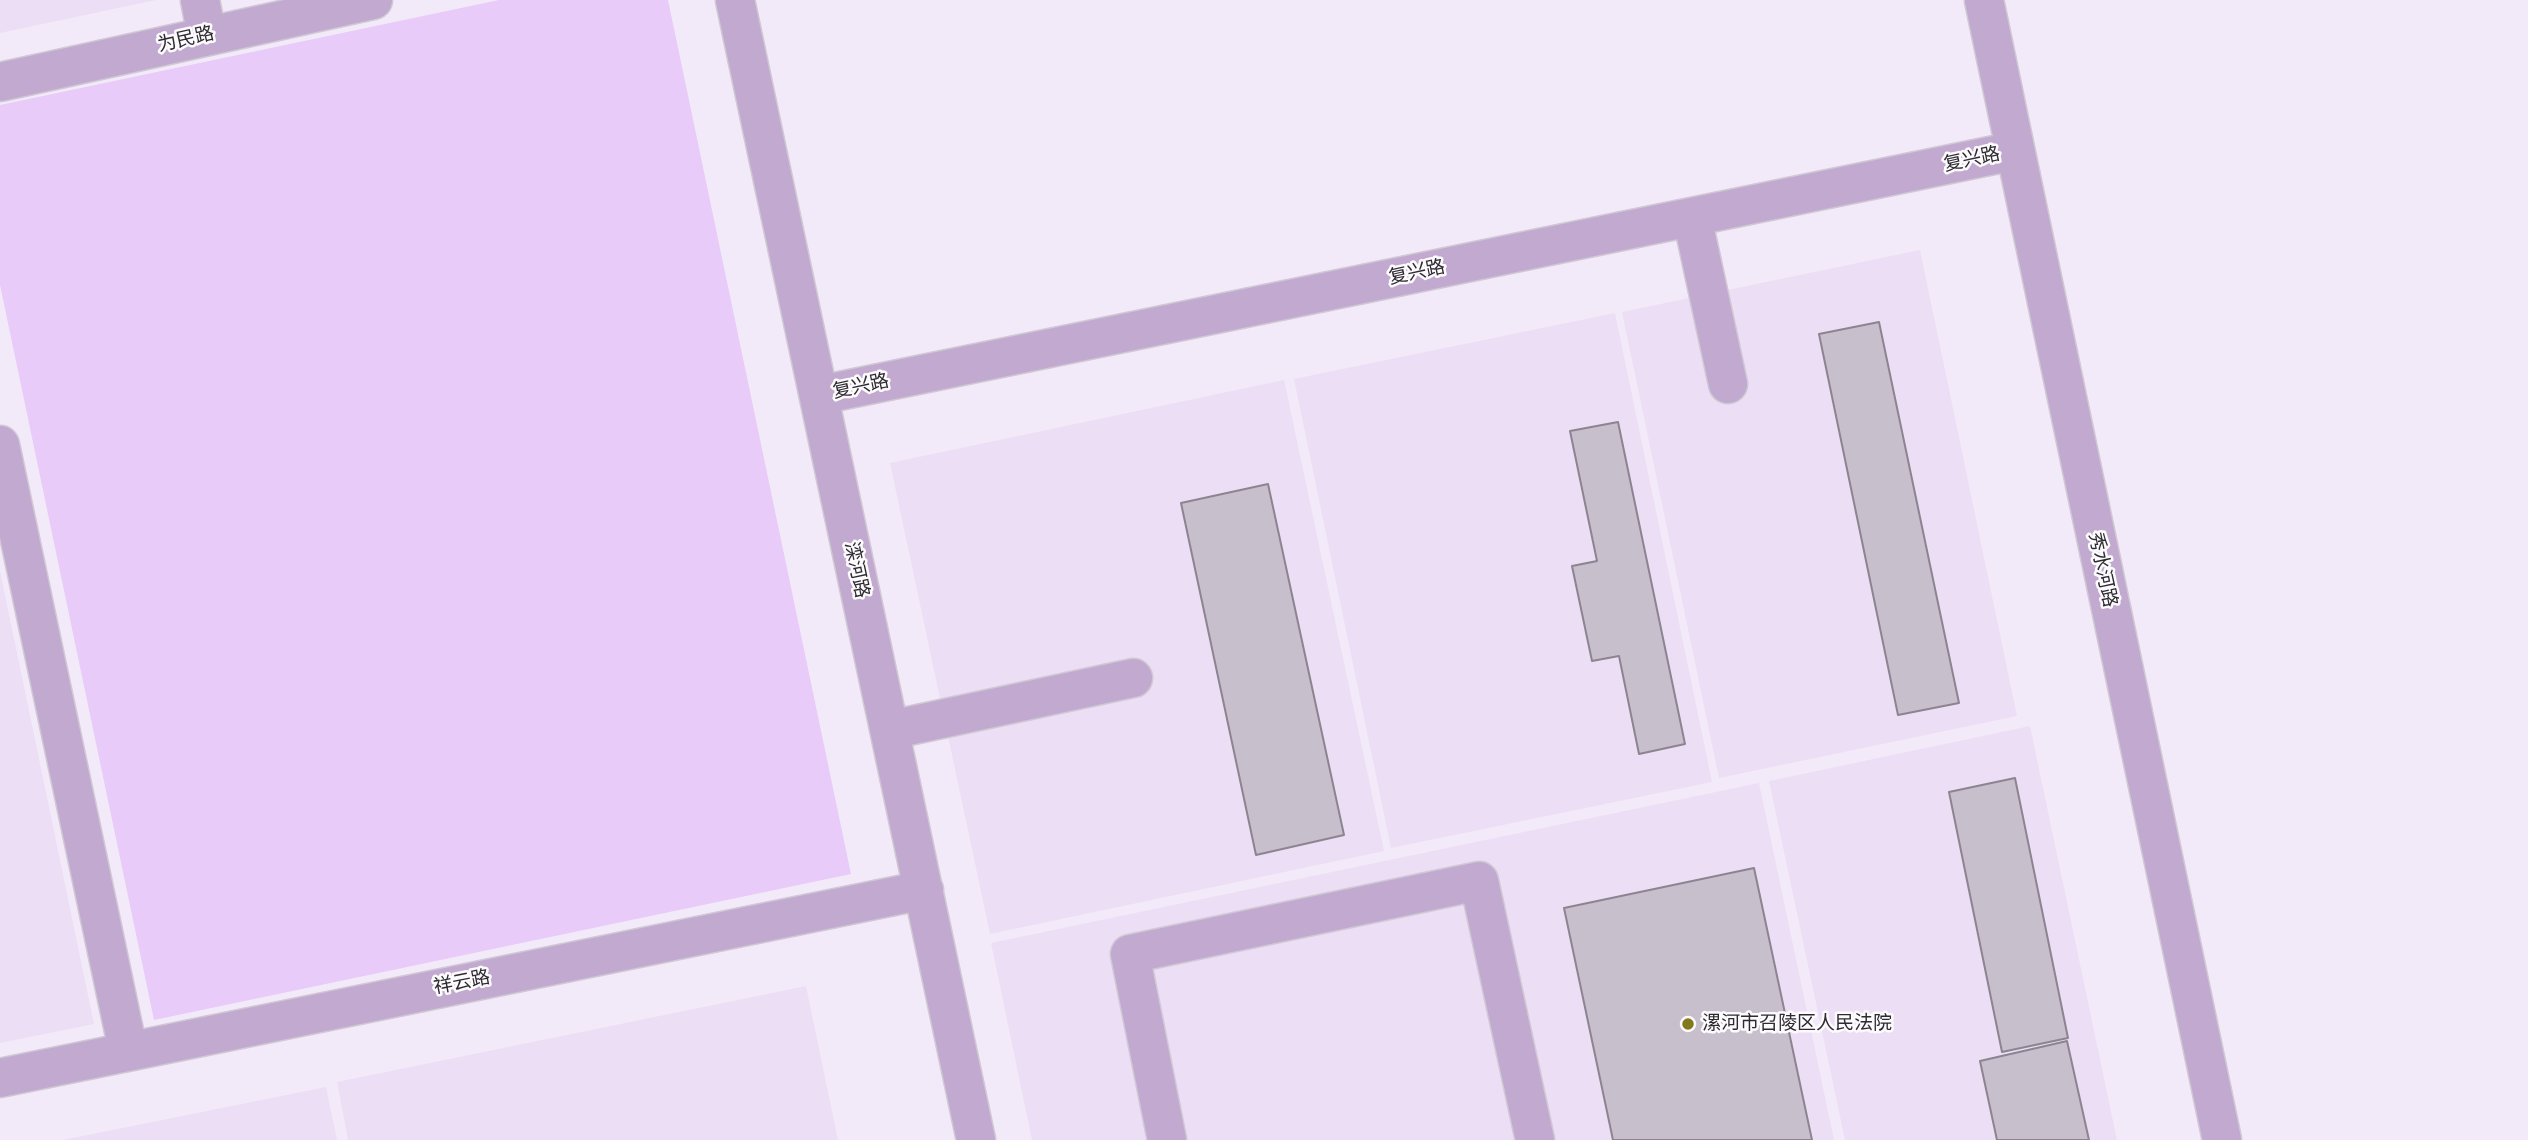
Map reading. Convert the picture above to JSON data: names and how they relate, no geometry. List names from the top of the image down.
{
  "streets": {
    "street": [
      "为民路",
      "复兴路",
      "滦河路",
      "秀水河路",
      "祥云路"
    ]
  },
  "crossings": [
    ["复兴路", "滦河路"],
    ["复兴路", "秀水河路"],
    ["滦河路", "祥云路"]
  ],
  "places": ["漯河市召陵区人民法院"]
}
